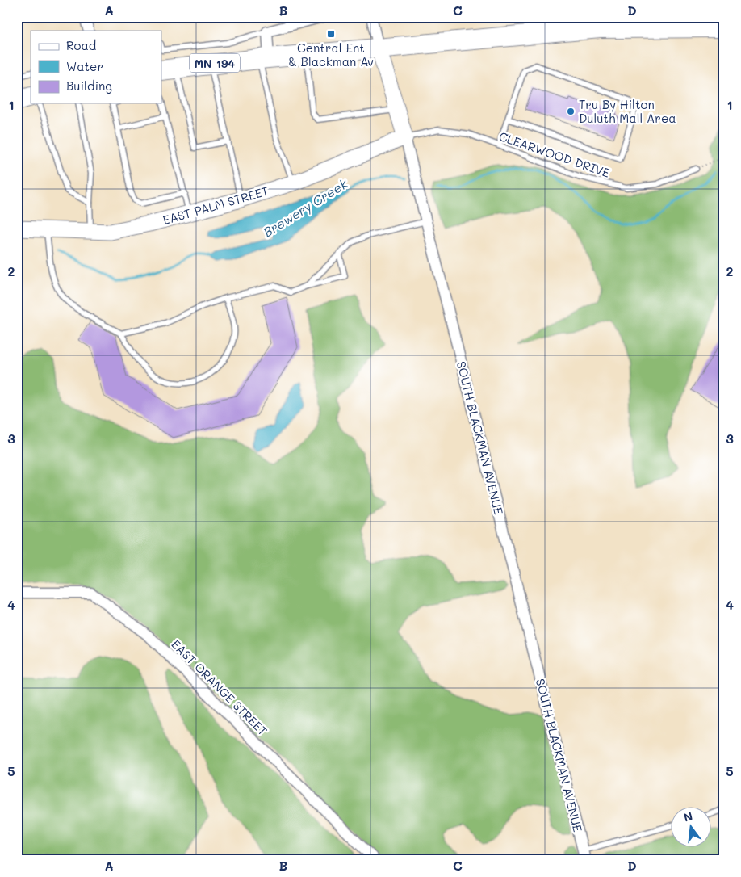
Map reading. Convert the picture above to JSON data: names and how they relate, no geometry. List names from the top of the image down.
{
  "streets": {
    "highway": ["MN 194"],
    "street": ["EAST PALM STREET", "SOUTH BLACKMAN AVENUE", "EAST ORANGE STREET"],
    "lane": ["CLEARWOOD DRIVE"]
  },
  "crossings": [
    ["MN 194", "SOUTH BLACKMAN AVENUE"],
    ["CLEARWOOD DRIVE", "EAST PALM STREET"],
    ["CLEARWOOD DRIVE", "SOUTH BLACKMAN AVENUE"],
    ["EAST PALM STREET", "SOUTH BLACKMAN AVENUE"]
  ],
  "water": ["Brewery Creek"],
  "places": {
    "transit": ["Central Ent & Blackman Av"],
    "other": ["Tru By Hilton Duluth Mall Area"]
  },
  "legend": ["Road", "Water", "Building"],
  "north": "top",
  "grid": {
    "columns": [
      "A",
      "B",
      "C",
      "D"
    ],
    "rows": [
      "1",
      "2",
      "3",
      "4",
      "5"
    ]
  }
}
